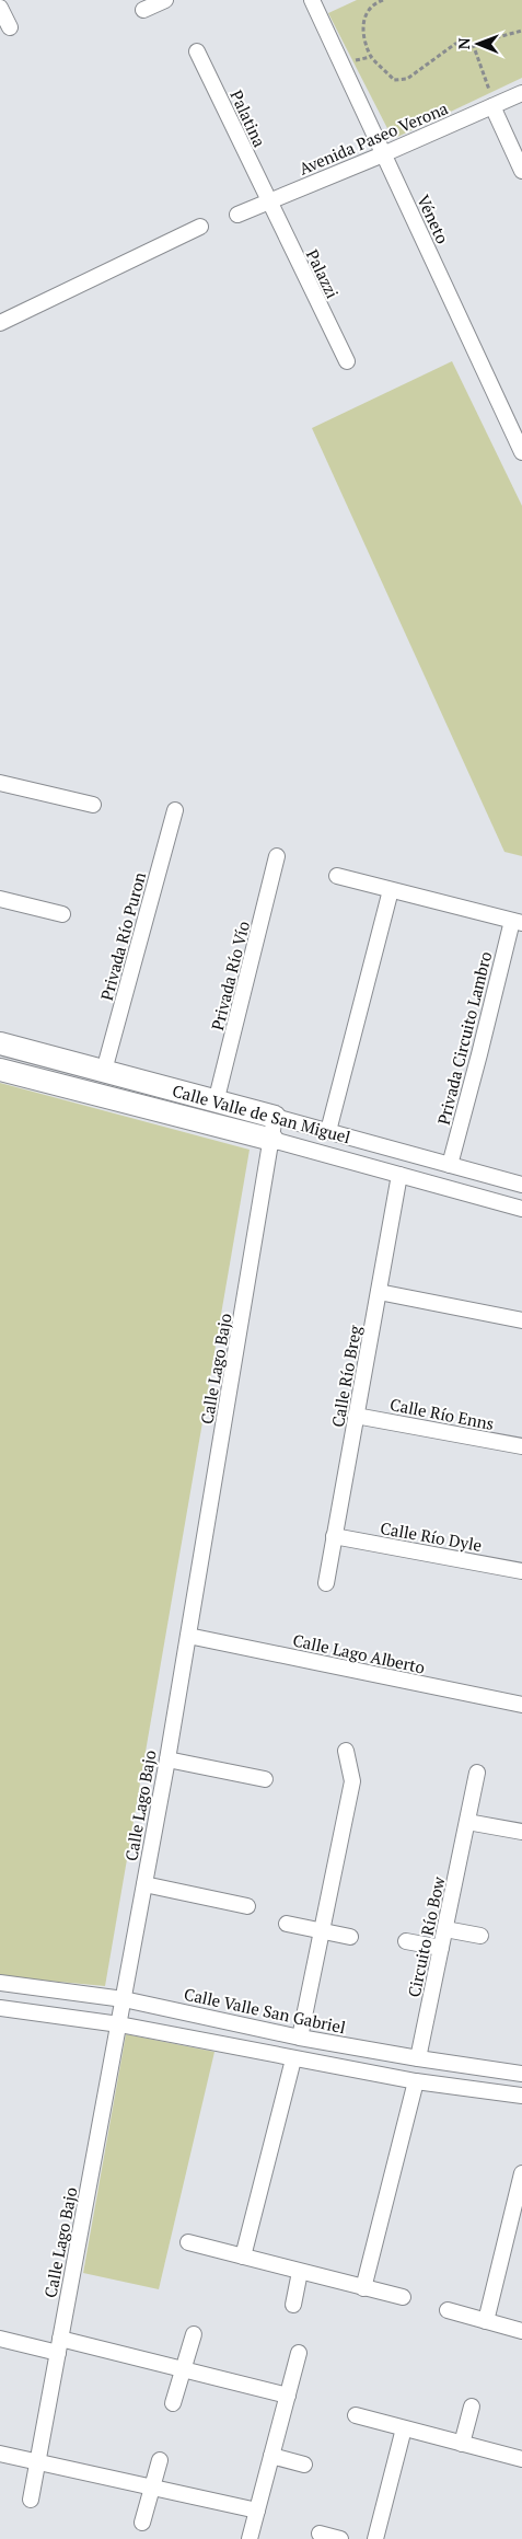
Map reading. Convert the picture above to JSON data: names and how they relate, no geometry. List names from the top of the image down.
{
  "streets": {
    "street": [
      "Palatina",
      "Avenida Paseo Verona",
      "Véneto",
      "Palazzi",
      "Privada Río Puron",
      "Privada Río Vío",
      "Privada Circuito Lambro",
      "Calle Valle de San Miguel",
      "Calle Lago Bajo",
      "Calle Río Breg",
      "Calle Río Enns",
      "Calle Río Dyle",
      "Calle Lago Alberto",
      "Circuito Río Bow",
      "Calle Valle San Gabriel"
    ]
  },
  "crossings": [
    ["Palatina", "Avenida Paseo Verona"],
    ["Palatina", "Palazzi"],
    ["Avenida Paseo Verona", "Véneto"],
    ["Avenida Paseo Verona", "Palazzi"],
    ["Privada Río Puron", "Calle Valle de San Miguel"],
    ["Privada Río Vío", "Calle Valle de San Miguel"],
    ["Privada Circuito Lambro", "Calle Valle de San Miguel"],
    ["Calle Valle de San Miguel", "Calle Lago Bajo"],
    ["Calle Valle de San Miguel", "Calle Río Breg"],
    ["Calle Lago Bajo", "Calle Lago Alberto"],
    ["Calle Lago Bajo", "Calle Valle San Gabriel"],
    ["Calle Río Breg", "Calle Río Enns"],
    ["Calle Río Breg", "Calle Río Dyle"],
    ["Circuito Río Bow", "Calle Valle San Gabriel"]
  ],
  "north": "left"
}
